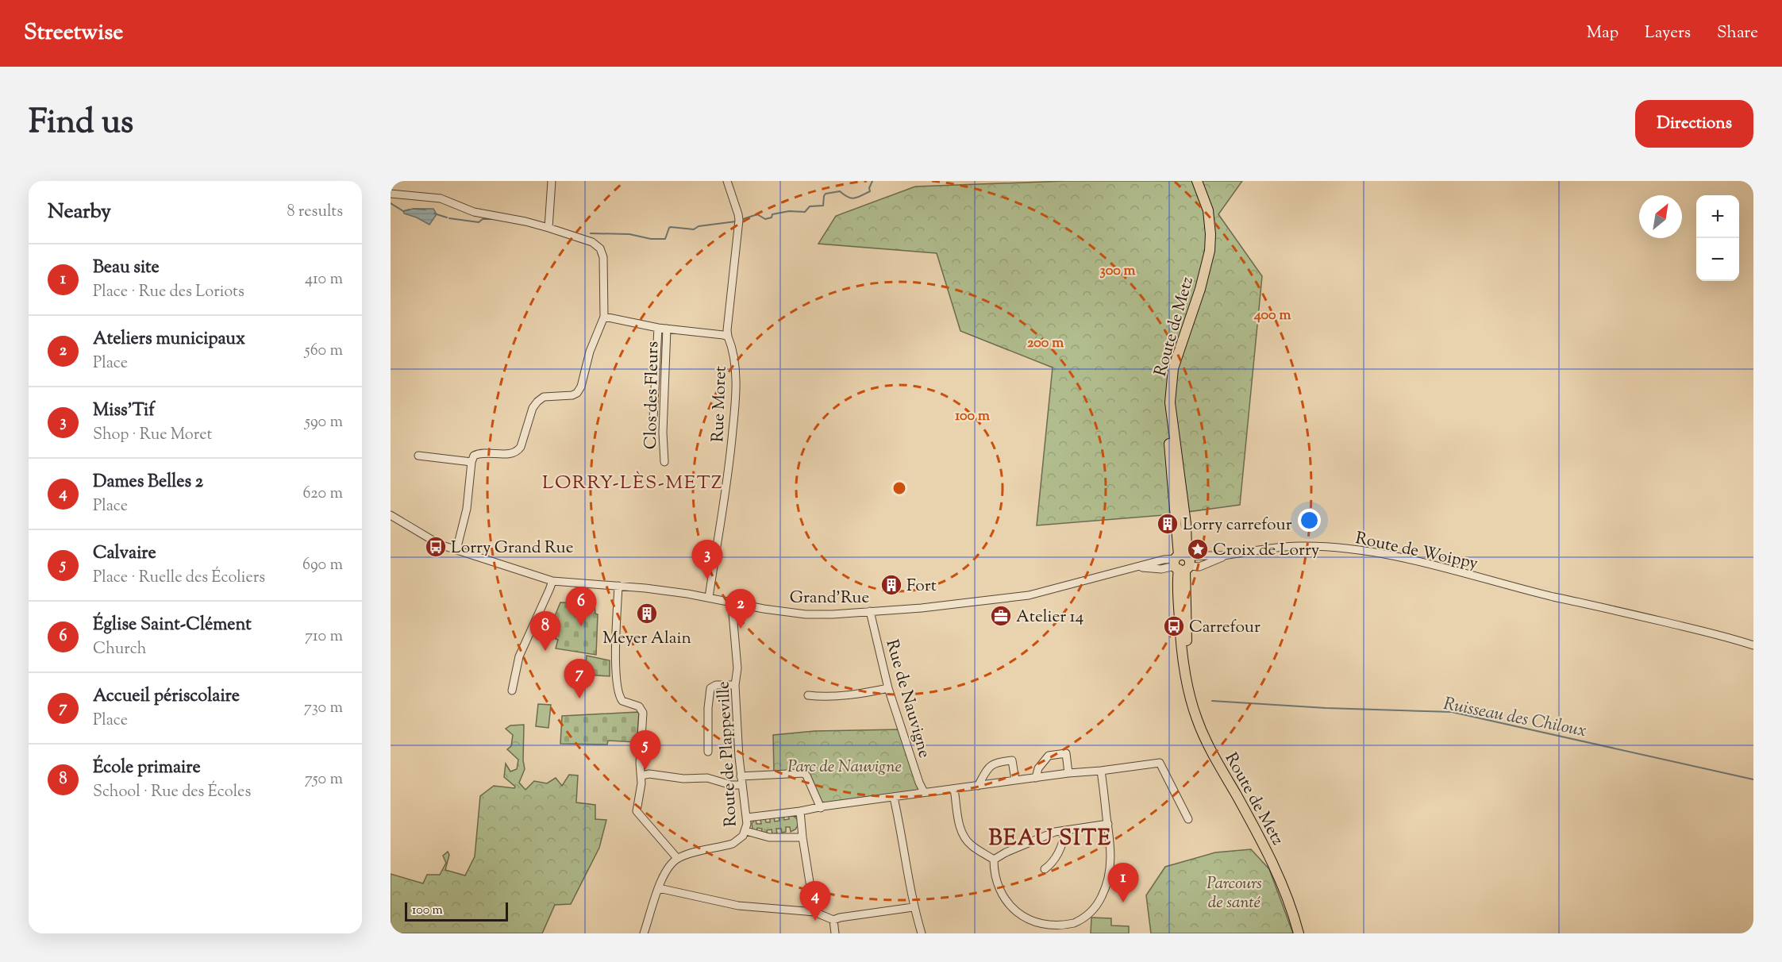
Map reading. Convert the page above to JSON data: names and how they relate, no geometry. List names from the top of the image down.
{
  "streets": {
    "main road": ["Route de Metz"],
    "street": [
      "Clos des Fleurs",
      "Rue Moret",
      "Route de Woippy",
      "Grand'Rue",
      "Rue de Nauvigne",
      "Route de Plappeville"
    ]
  },
  "crossings": [
    ["Route de Metz", "Route de Woippy"],
    ["Route de Metz", "Grand'Rue"],
    ["Rue Moret", "Grand'Rue"],
    ["Route de Woippy", "Grand'Rue"],
    ["Grand'Rue", "Rue de Nauvigne"],
    ["Grand'Rue", "Route de Plappeville"]
  ],
  "districts": ["LORRY-LÈS-METZ", "BEAU SITE"],
  "water": ["Ruisseau des Chiloux"],
  "parks": ["Parc de Nauvigne", "Parcours de santé"],
  "places": {
    "building": ["Lorry carrefour", "Fort", "Meyer Alain"],
    "bus stop": ["Lorry Grand Rue", "Carrefour"],
    "place": ["Croix de Lorry"],
    "office": ["Atelier 14"]
  },
  "scale_bar": "100 m",
  "north": "top right",
  "page": {
    "header": "Streetwise",
    "nav": ["Map", "Layers", "Share"],
    "title": "Find us",
    "buttons": "Directions",
    "heading": ["Nearby", "8 results"],
    "map_buttons": ["+", "−"],
    "list": [
      {
        "mark": "1",
        "name": "Beau site",
        "note": "Place · Rue des Loriots",
        "value": "410 m"
      },
      {
        "mark": "2",
        "name": "Ateliers municipaux",
        "note": "Place",
        "value": "560 m"
      },
      {
        "mark": "3",
        "name": "Miss'Tif",
        "note": "Shop · Rue Moret",
        "value": "590 m"
      },
      {
        "mark": "4",
        "name": "Dames Belles 2",
        "note": "Place",
        "value": "620 m"
      },
      {
        "mark": "5",
        "name": "Calvaire",
        "note": "Place · Ruelle des Écoliers",
        "value": "690 m"
      },
      {
        "mark": "6",
        "name": "Église Saint-Clément",
        "note": "Church",
        "value": "710 m"
      },
      {
        "mark": "7",
        "name": "Accueil périscolaire",
        "note": "Place",
        "value": "730 m"
      },
      {
        "mark": "8",
        "name": "École primaire",
        "note": "School · Rue des Écoles",
        "value": "750 m"
      }
    ],
    "pins": [
      "3",
      "6",
      "2",
      "8",
      "7",
      "5",
      "1",
      "4"
    ],
    "scale": "100 m"
  },
  "rings": [
    "300 m",
    "400 m",
    "200 m",
    "100 m"
  ]
}
